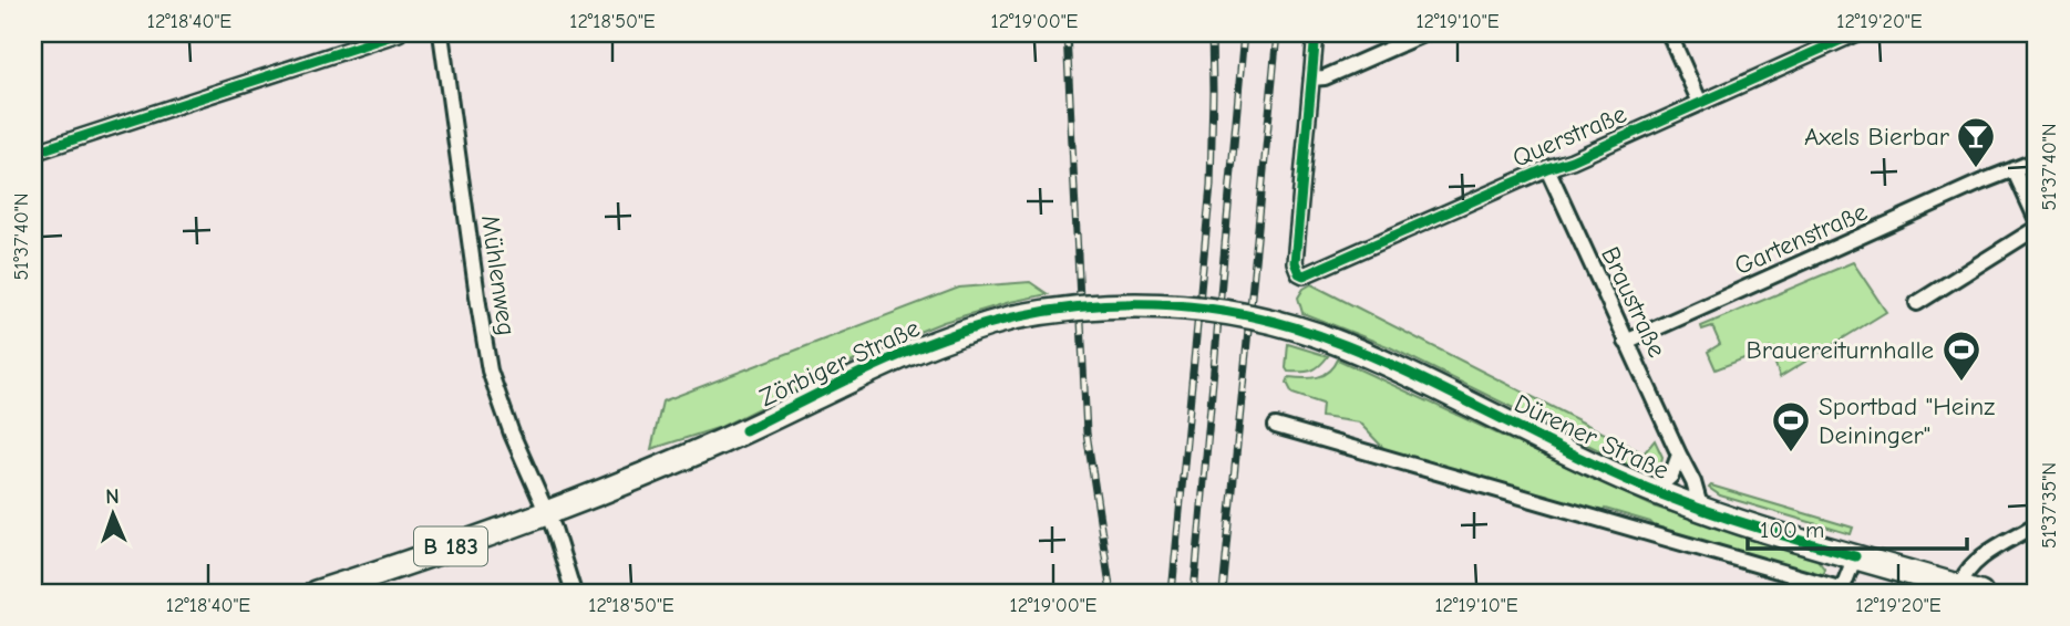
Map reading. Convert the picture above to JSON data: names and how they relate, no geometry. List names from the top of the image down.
{
  "streets": {
    "main road": ["Zörbiger Straße", "Dürener Straße", "B 183"],
    "street": [
      "Querstraße",
      "Gartenstraße",
      "Mühlenweg",
      "Braustraße"
    ]
  },
  "crossings": [
    ["Querstraße", "Braustraße"],
    ["Gartenstraße", "Braustraße"],
    ["Mühlenweg", "Zörbiger Straße"],
    ["Braustraße", "Dürener Straße"],
    ["Zörbiger Straße", "Dürener Straße"]
  ],
  "places": {
    "bar": ["Axels Bierbar"],
    "sports": ["Brauereiturnhalle", "Sportbad \"Heinz Deininger\""]
  },
  "scale_bar": "100 m",
  "north": "top",
  "coordinates": [
    "12°18'40\"E",
    "12°18'50\"E",
    "12°19'00\"E",
    "12°19'10\"E",
    "12°19'20\"E",
    "51°37'40\"N",
    "51°37'35\"N"
  ]
}
